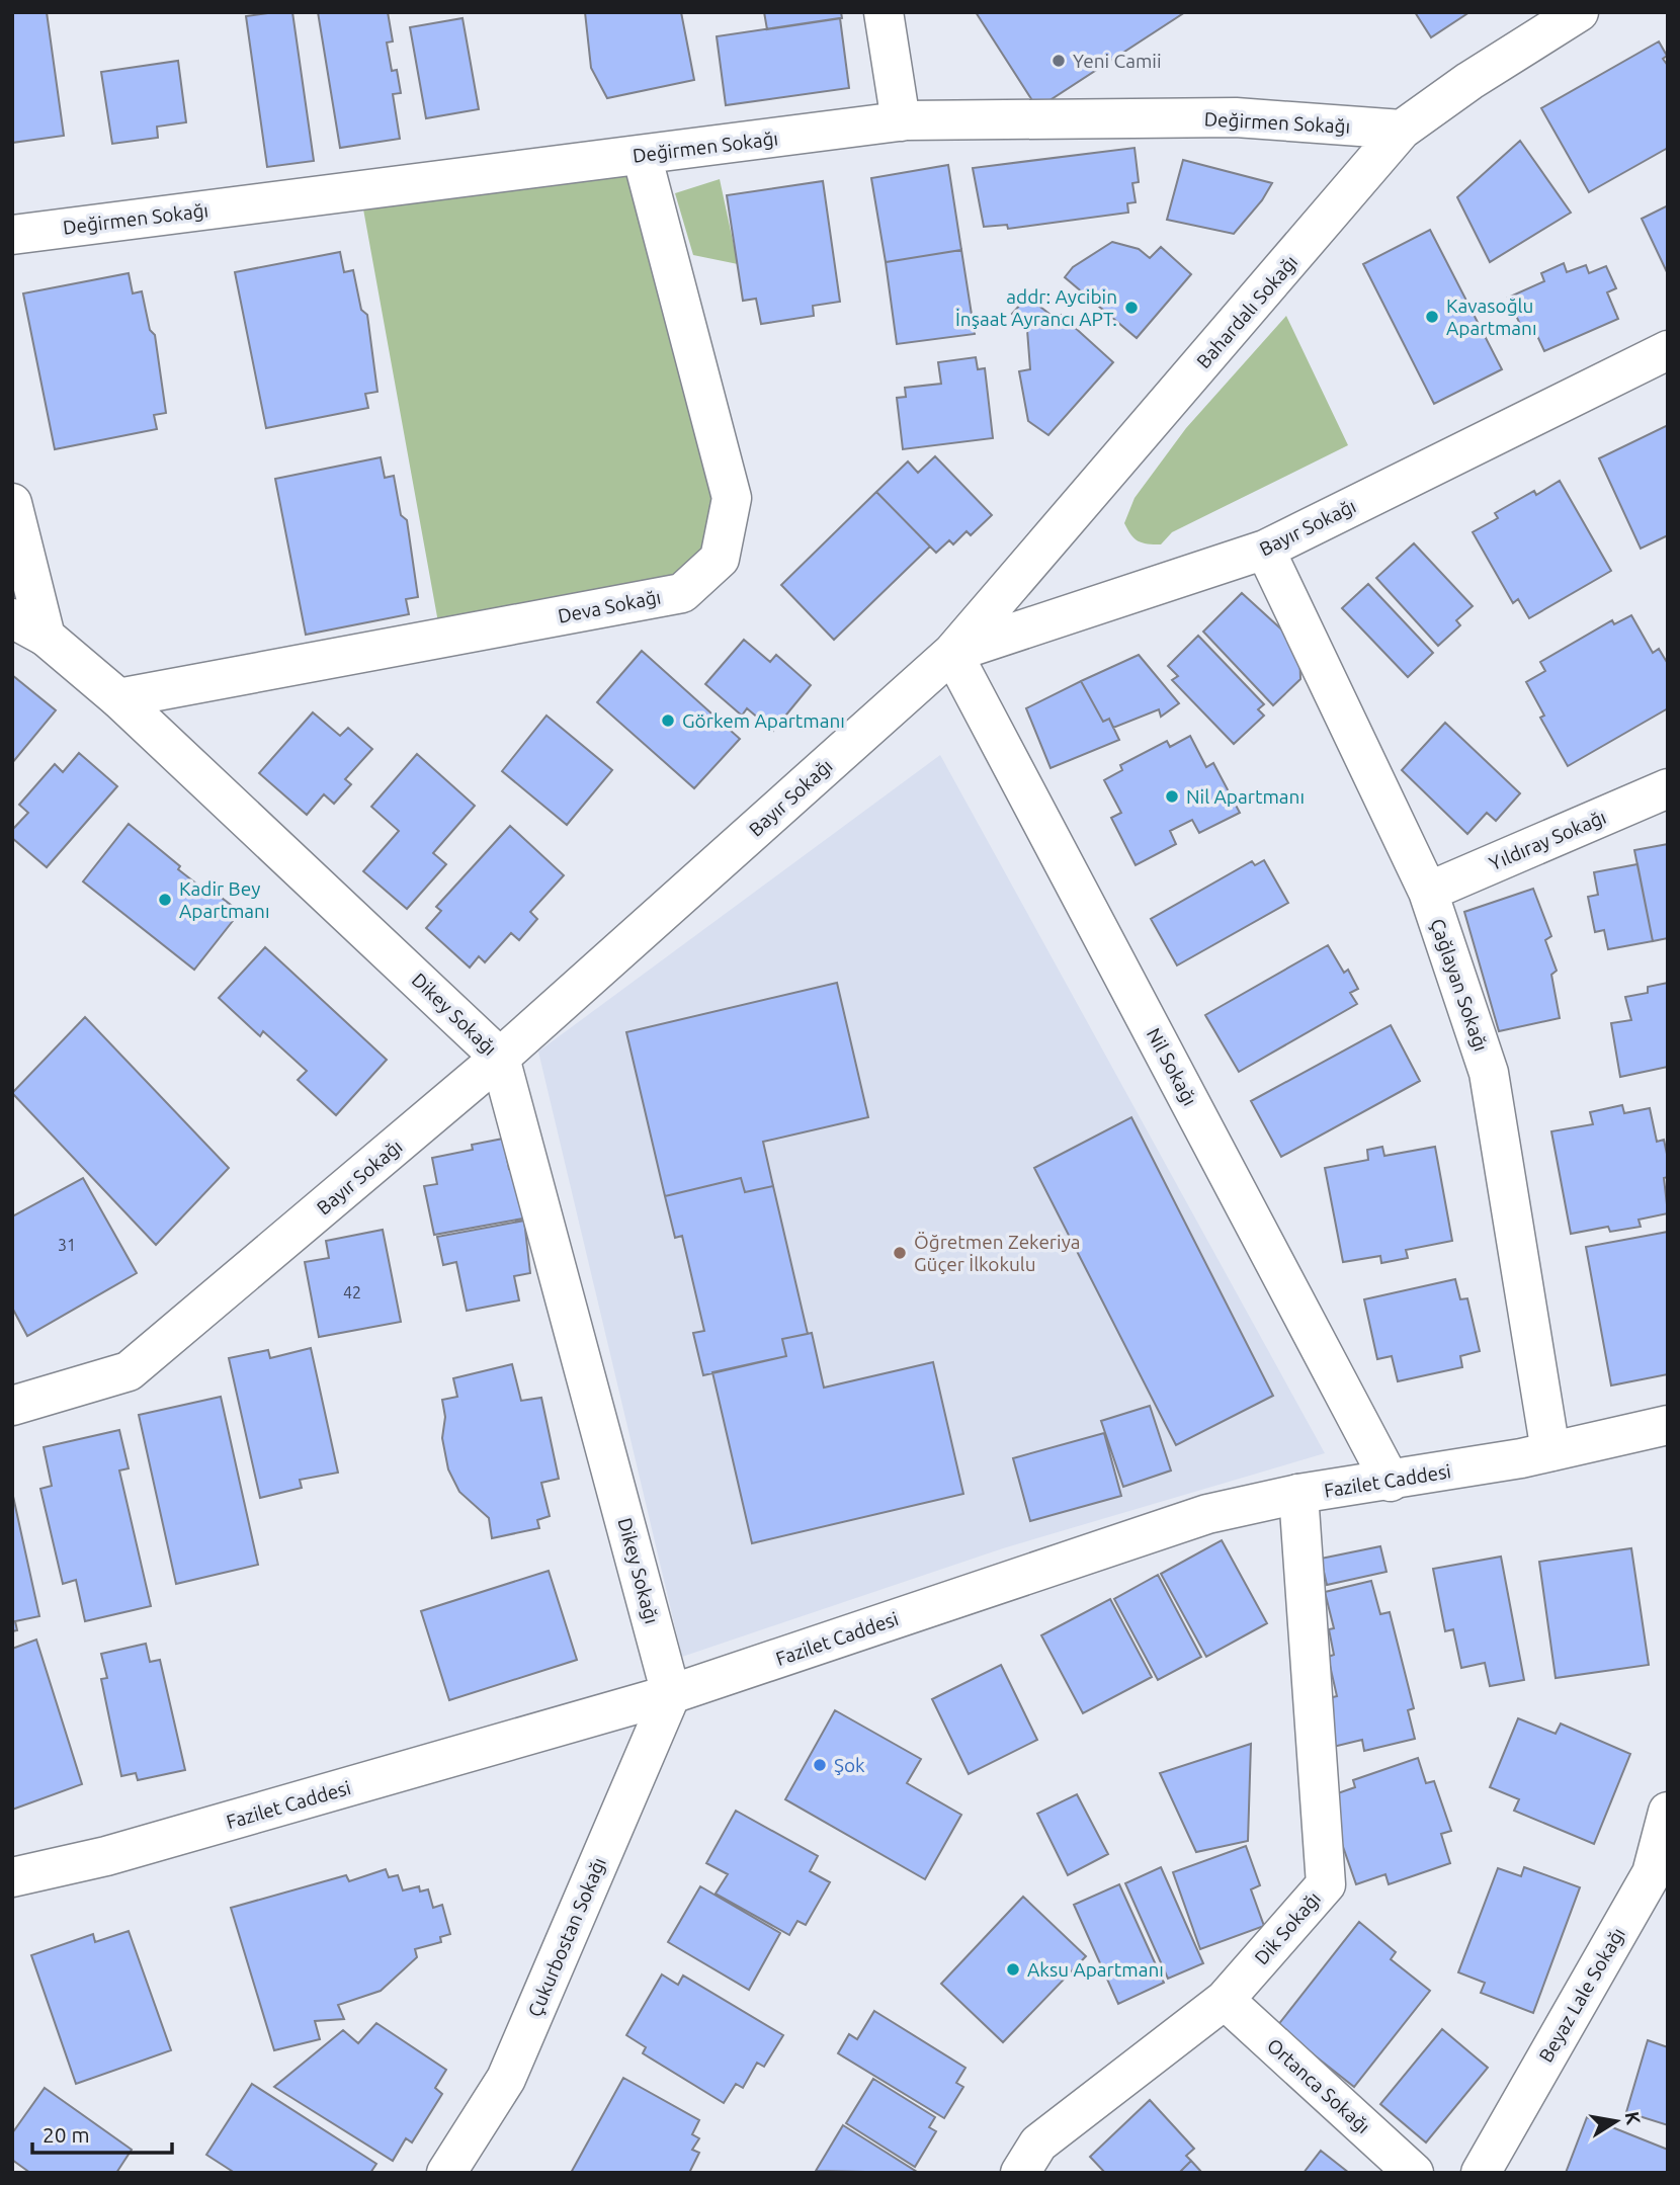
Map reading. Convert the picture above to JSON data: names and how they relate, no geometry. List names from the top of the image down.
{
  "streets": {
    "street": [
      "Değirmen Sokağı",
      "Bahardalı Sokağı",
      "Bayır Sokağı",
      "Deva Sokağı",
      "Yıldıray Sokağı",
      "Çağlayan Sokağı",
      "Dikey Sokağı",
      "Nil Sokağı",
      "Fazilet Caddesi",
      "Dik Sokağı",
      "Çukurbostan Sokağı",
      "Beyaz Lale Sokağı",
      "Ortanca Sokağı"
    ]
  },
  "crossings": [
    ["Değirmen Sokağı", "Bahardalı Sokağı"],
    ["Değirmen Sokağı", "Deva Sokağı"],
    ["Bahardalı Sokağı", "Bayır Sokağı"],
    ["Bahardalı Sokağı", "Nil Sokağı"],
    ["Bayır Sokağı", "Çağlayan Sokağı"],
    ["Bayır Sokağı", "Dikey Sokağı"],
    ["Bayır Sokağı", "Nil Sokağı"],
    ["Deva Sokağı", "Dikey Sokağı"],
    ["Yıldıray Sokağı", "Çağlayan Sokağı"],
    ["Çağlayan Sokağı", "Fazilet Caddesi"],
    ["Dikey Sokağı", "Fazilet Caddesi"],
    ["Dikey Sokağı", "Çukurbostan Sokağı"],
    ["Nil Sokağı", "Fazilet Caddesi"],
    ["Fazilet Caddesi", "Dik Sokağı"],
    ["Fazilet Caddesi", "Çukurbostan Sokağı"],
    ["Dik Sokağı", "Ortanca Sokağı"]
  ],
  "places": [
    "Yeni Camii",
    "addr: Aycibin İnşaat Ayrancı APT.",
    "Kavasoğlu Apartmanı",
    "Görkem Apartmanı",
    "Nil Apartmanı",
    "Kadir Bey Apartmanı",
    "Öğretmen Zekeriya Güçer İlkokulu",
    "Şok",
    "Aksu Apartmanı"
  ],
  "house_numbers": ["31", "42"],
  "scale_bar": "20 m",
  "north": "right"
}
